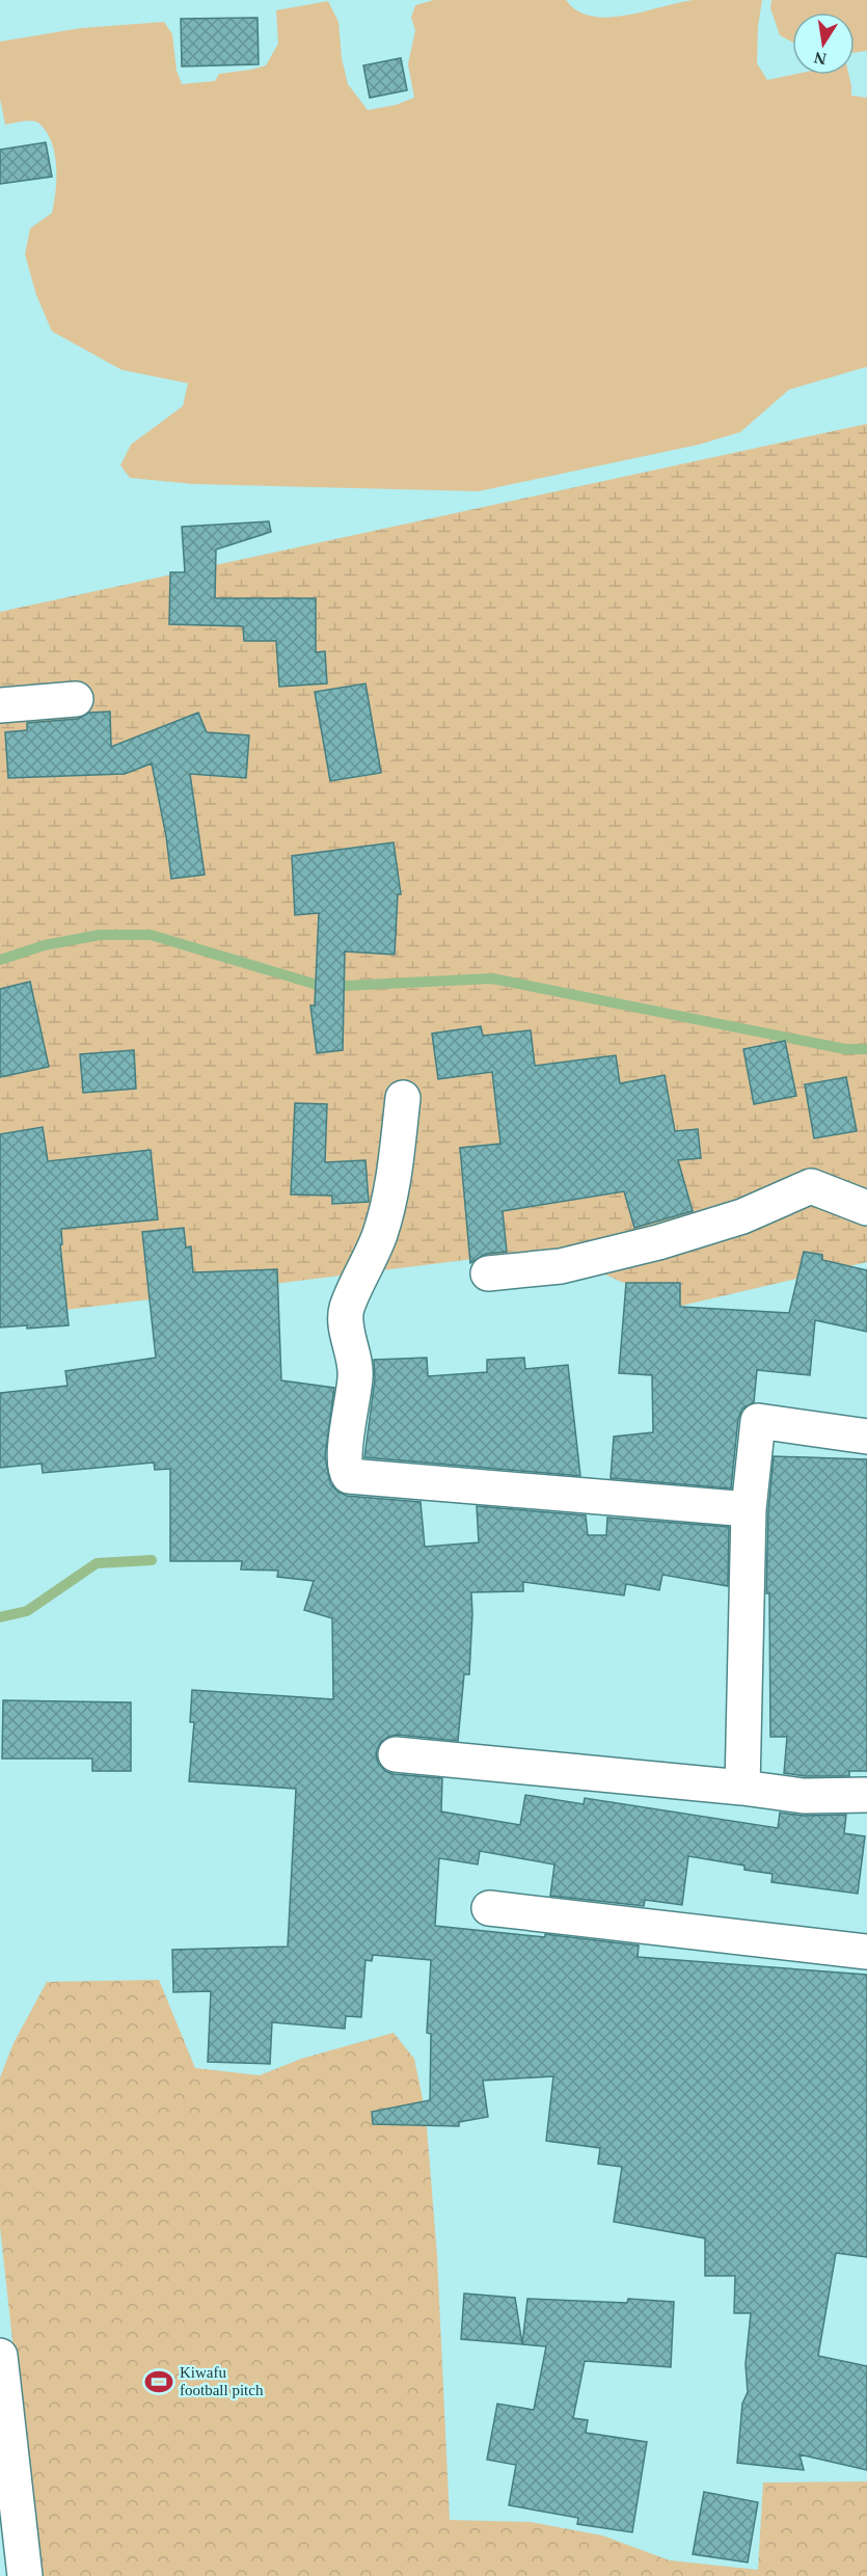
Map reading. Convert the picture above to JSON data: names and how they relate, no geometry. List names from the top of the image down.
{
  "places": {
    "sports": ["Kiwafu football pitch"]
  },
  "north": "bottom"
}
